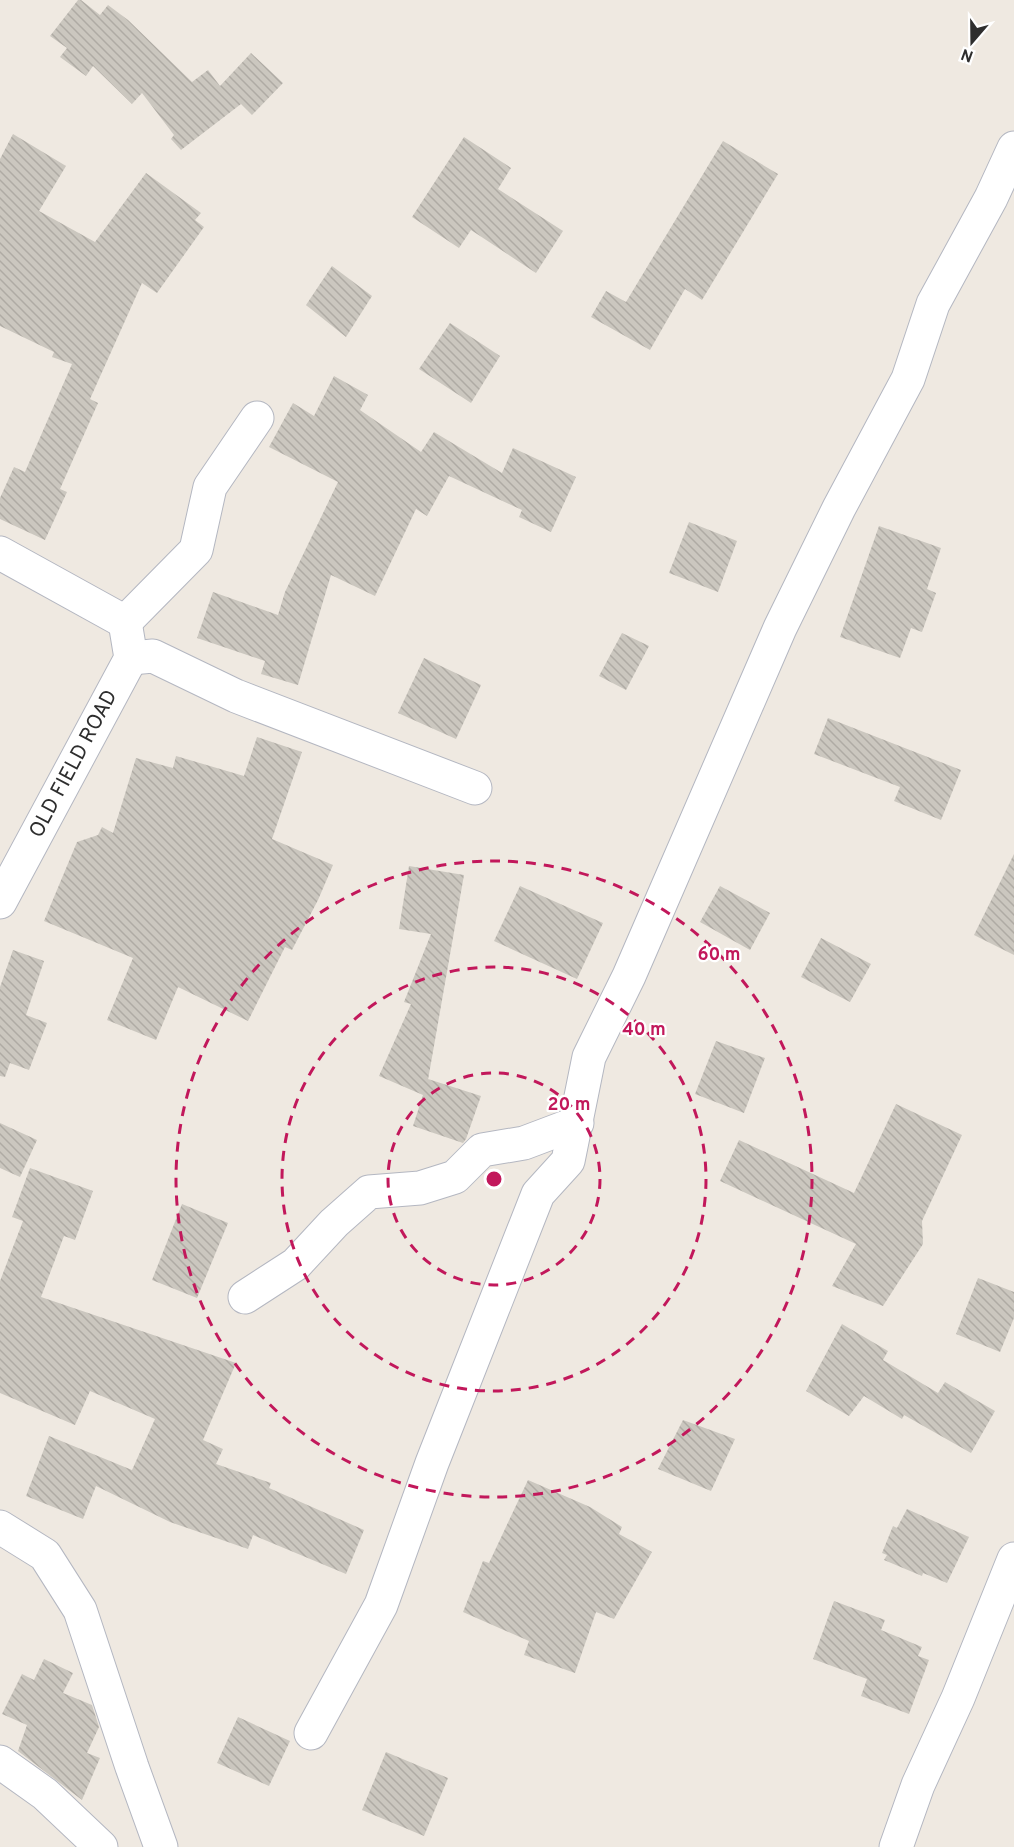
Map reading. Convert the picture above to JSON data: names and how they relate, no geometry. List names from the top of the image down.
{
  "streets": {
    "street": ["OLD FIELD ROAD"]
  },
  "north": "bottom",
  "rings": ["60 m", "40 m", "20 m"]
}
